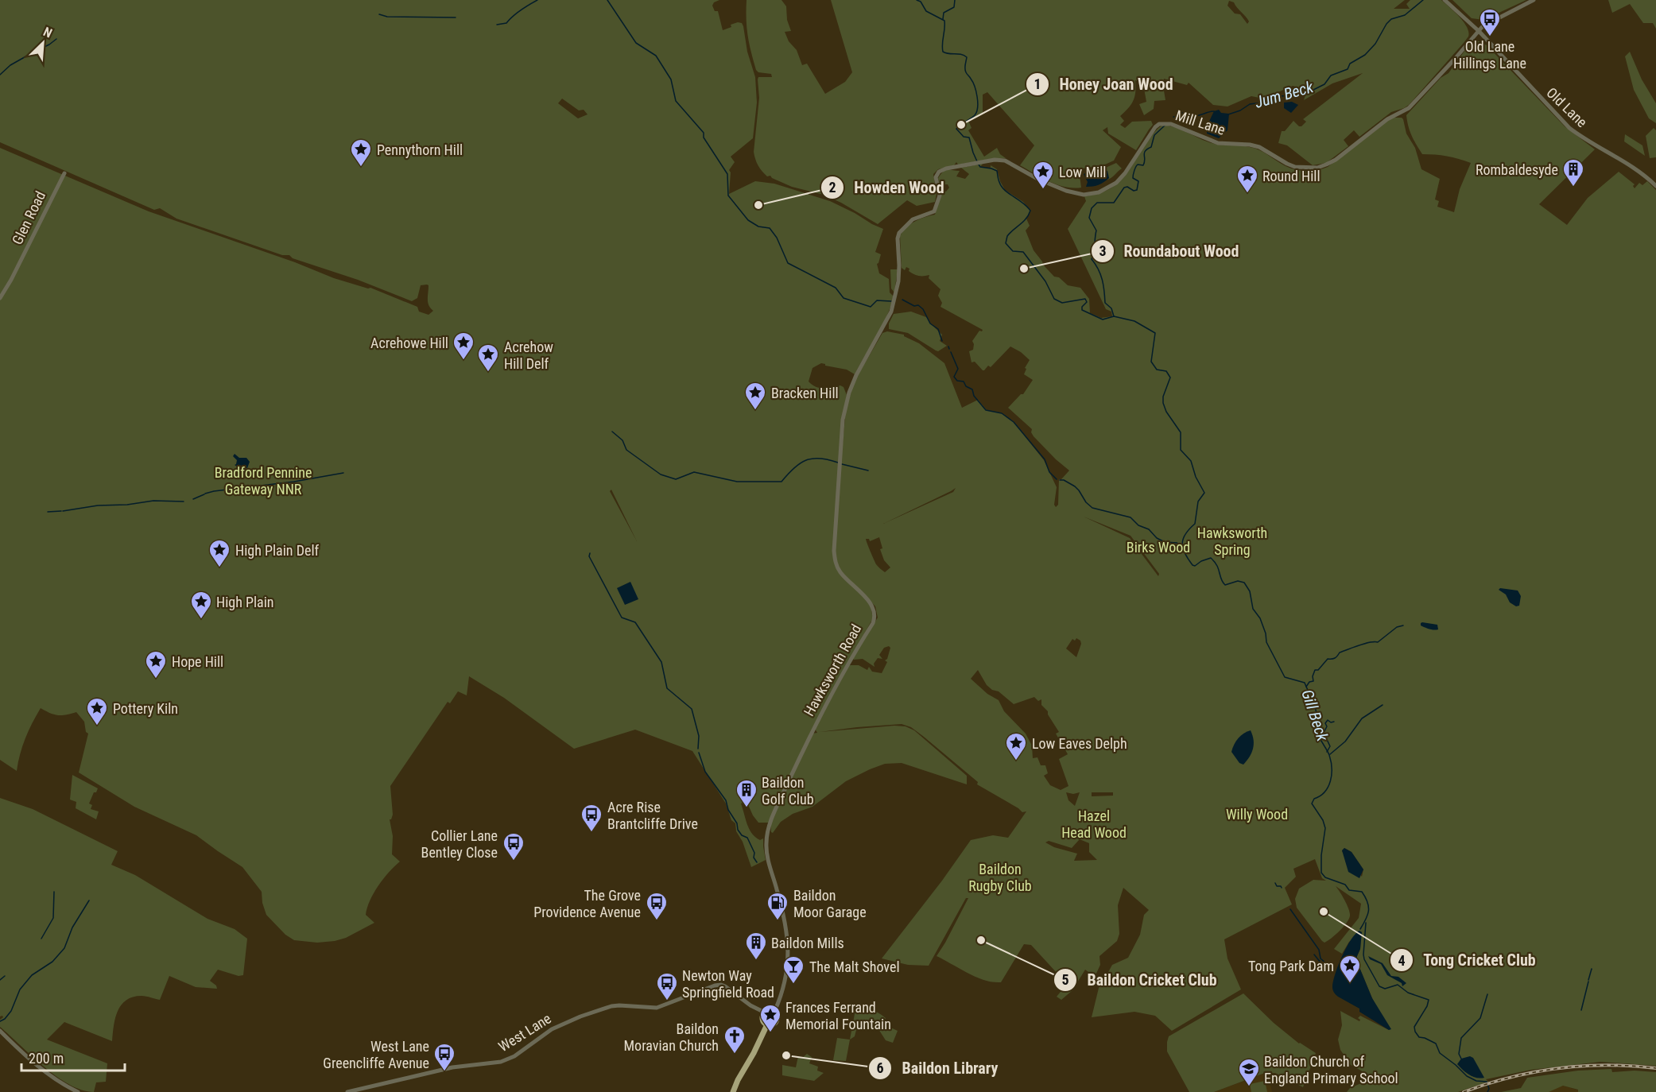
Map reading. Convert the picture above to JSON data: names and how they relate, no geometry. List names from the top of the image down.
{
  "streets": {
    "street": [
      "Old Lane",
      "Mill Lane",
      "Glen Road",
      "Hawksworth Road",
      "West Lane"
    ]
  },
  "crossings": [
    ["Old Lane", "Mill Lane"],
    ["Mill Lane", "Hawksworth Road"],
    ["Hawksworth Road", "West Lane"]
  ],
  "water": ["Jum Beck", "Gill Beck"],
  "parks": [
    "Bradford Pennine Gateway NNR",
    "Hawksworth Spring",
    "Birks Wood",
    "Willy Wood",
    "Hazel Head Wood",
    "Baildon Rugby Club"
  ],
  "places": {
    "bus stop": [
      "Old Lane Hillings Lane",
      "Acre Rise Brantcliffe Drive",
      "Collier Lane Bentley Close",
      "The Grove Providence Avenue",
      "Newton Way Springfield Road",
      "West Lane Greencliffe Avenue"
    ],
    "other": [
      "Honey Joan Wood",
      "Howden Wood",
      "Roundabout Wood",
      "Tong Cricket Club",
      "Baildon Cricket Club",
      "Baildon Library"
    ],
    "place": [
      "Pennythorn Hill",
      "Low Mill",
      "Round Hill",
      "Acrehowe Hill",
      "Acrehow Hill Delf",
      "Bracken Hill",
      "High Plain Delf",
      "High Plain",
      "Hope Hill",
      "Pottery Kiln",
      "Low Eaves Delph",
      "Tong Park Dam",
      "Frances Ferrand Memorial Fountain"
    ],
    "building": ["Rombaldesyde", "Baildon Golf Club", "Baildon Mills"],
    "fuel station": ["Baildon Moor Garage"],
    "bar": ["The Malt Shovel"],
    "church": ["Baildon Moravian Church"],
    "school or university": ["Baildon Church of England Primary School"]
  },
  "scale_bar": "200 m",
  "north": "top right"
}
